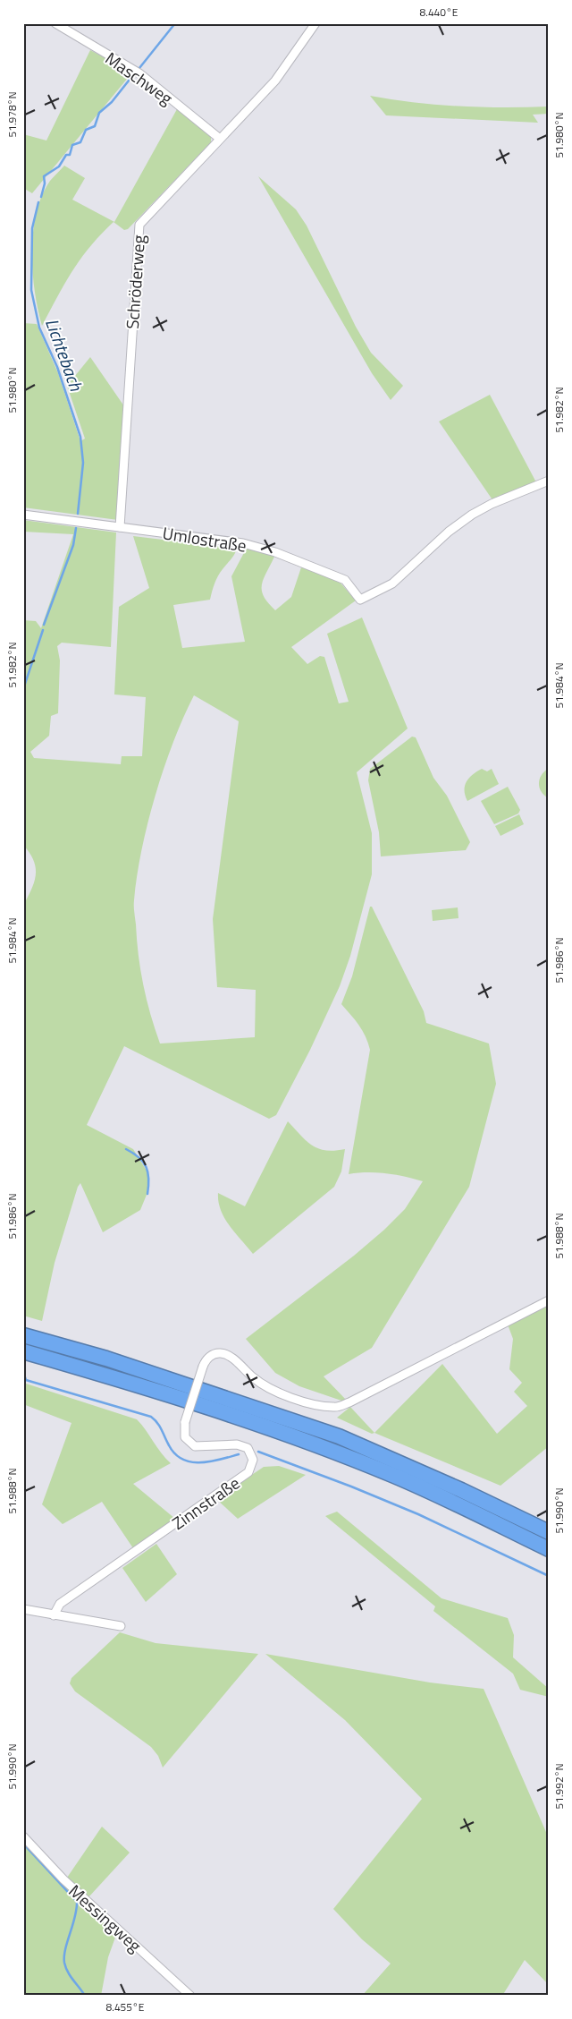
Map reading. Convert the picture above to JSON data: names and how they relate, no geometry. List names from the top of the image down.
{
  "streets": {
    "street": [
      "Maschweg",
      "Schröderweg",
      "Umlostraße",
      "Zinnstraße",
      "Messingweg"
    ]
  },
  "crossings": [
    ["Maschweg", "Schröderweg"],
    ["Schröderweg", "Umlostraße"]
  ],
  "water": ["Lichtebach"],
  "coordinates": [
    "8.440°E",
    "51.978°N",
    "51.980°N",
    "51.982°N",
    "51.984°N",
    "51.986°N",
    "51.988°N",
    "51.990°N",
    "51.992°N",
    "8.455°E"
  ]
}
